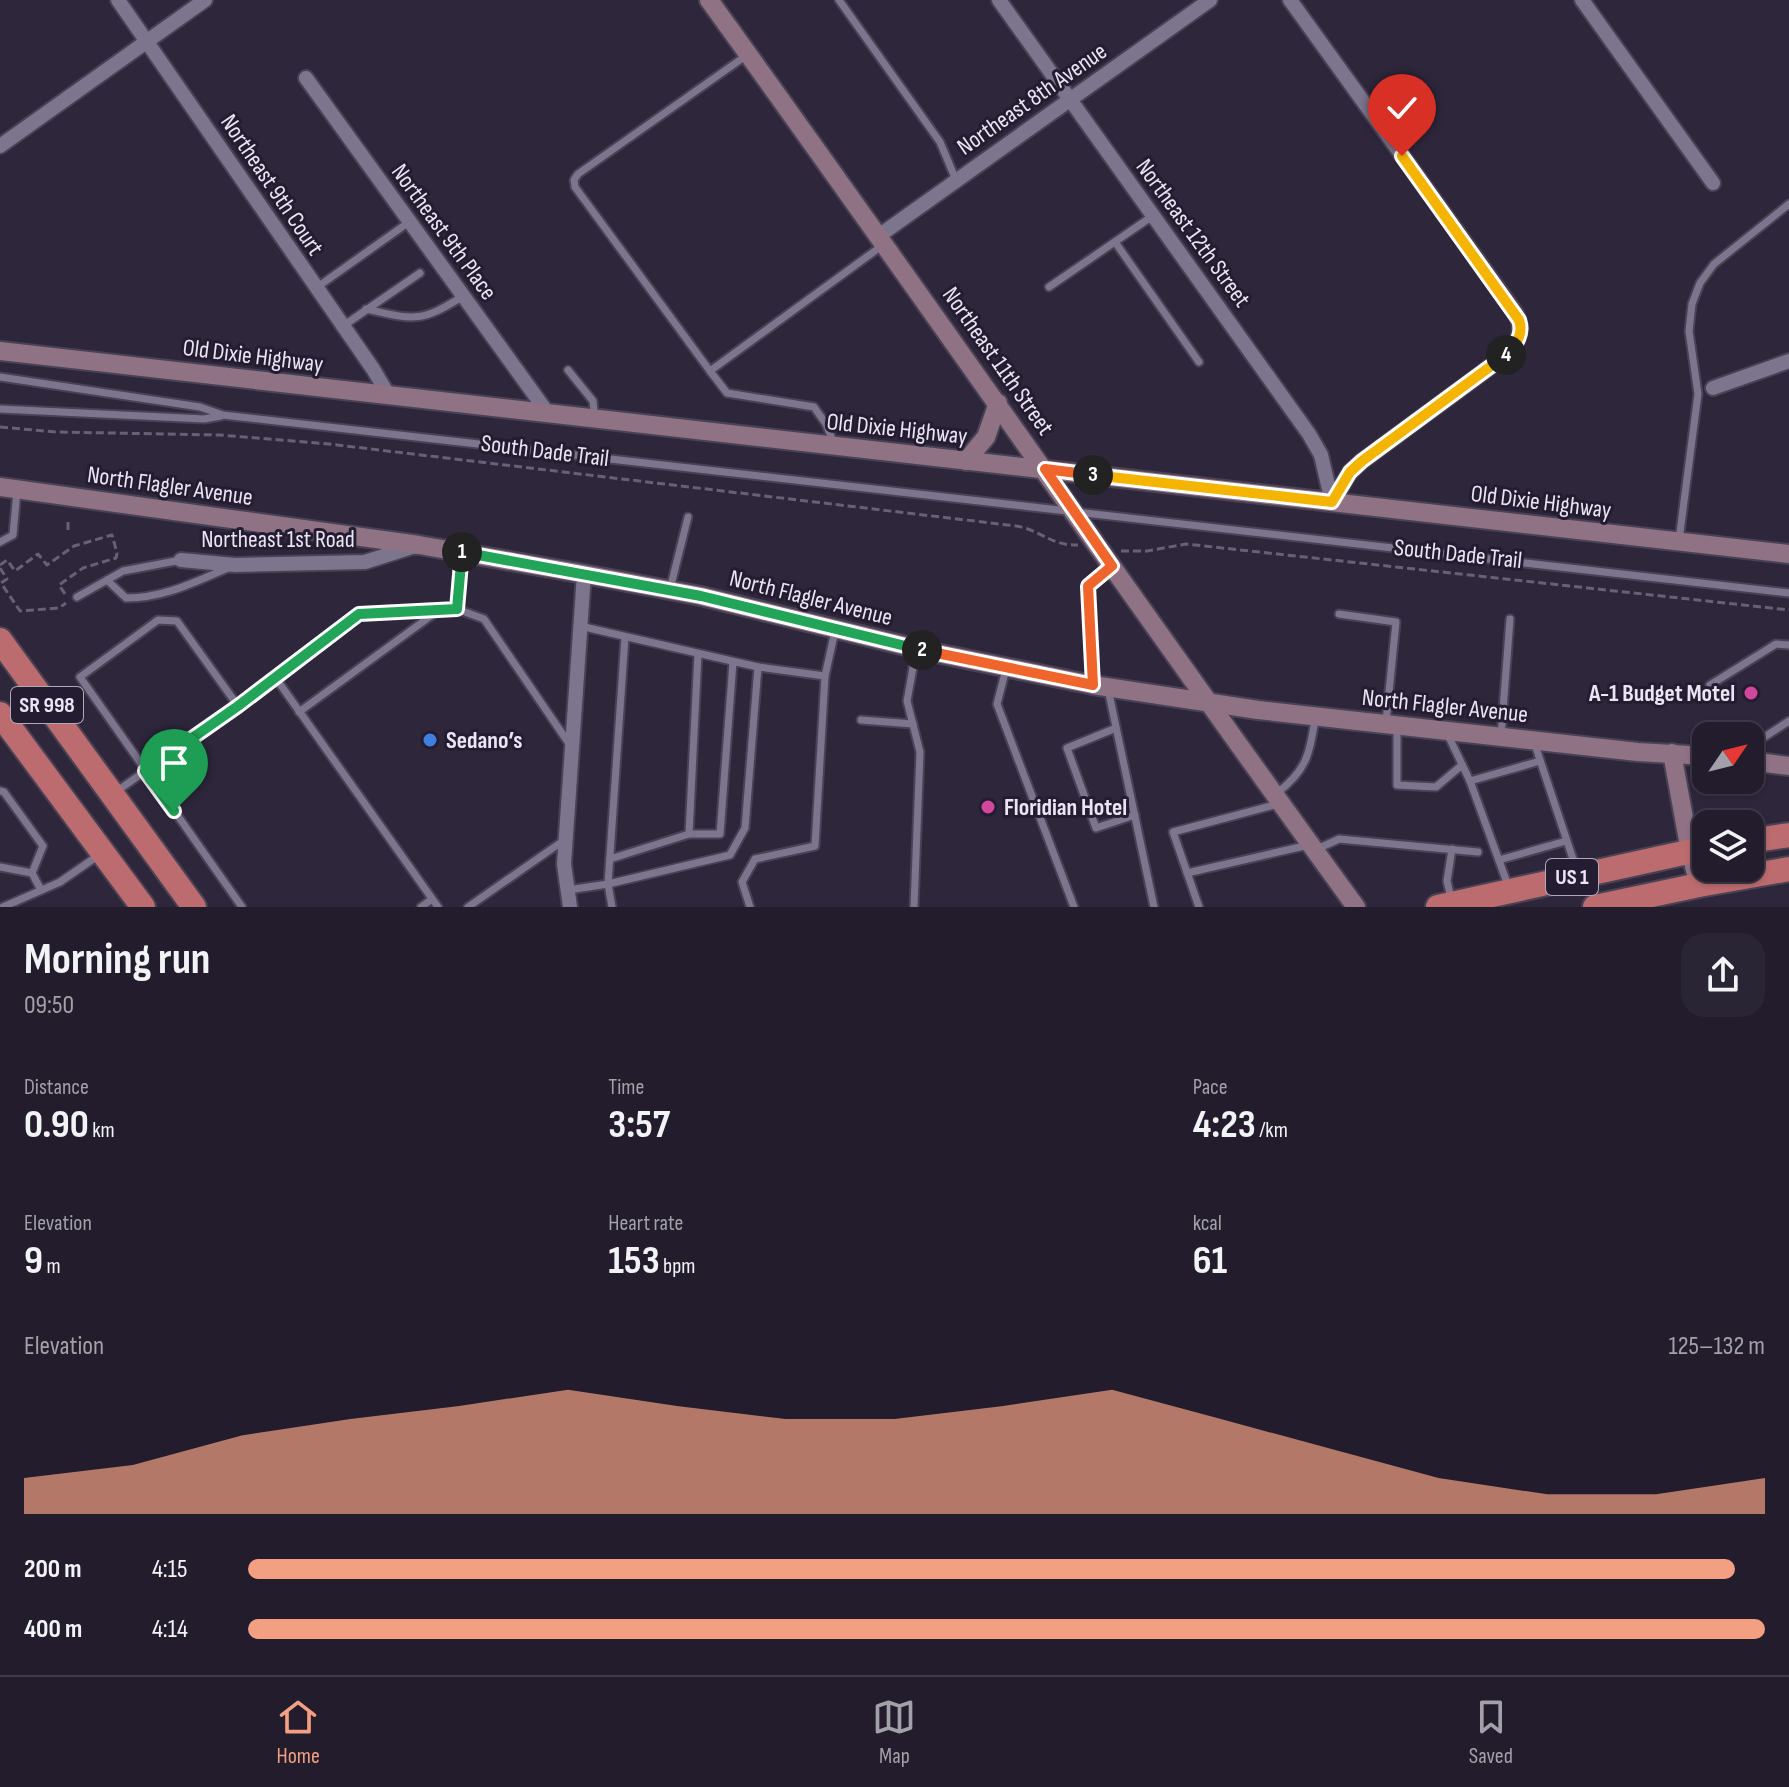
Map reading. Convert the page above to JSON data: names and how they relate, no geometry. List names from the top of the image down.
{
  "streets": {
    "highway": ["SR 998", "US 1"],
    "street": [
      "Northeast 8th Avenue",
      "Northeast 9th Court",
      "Northeast 9th Place",
      "Northeast 12th Street",
      "Old Dixie Highway",
      "Northeast 11th Street",
      "North Flagler Avenue",
      "Northeast 1st Road"
    ],
    "path": ["South Dade Trail"]
  },
  "crossings": [
    ["Northeast 8th Avenue", "Northeast 12th Street"],
    ["Northeast 8th Avenue", "Northeast 11th Street"],
    ["Northeast 9th Court", "Old Dixie Highway"],
    ["Northeast 9th Place", "Old Dixie Highway"],
    ["Northeast 12th Street", "Old Dixie Highway"],
    ["Old Dixie Highway", "Northeast 11th Street"],
    ["Northeast 11th Street", "South Dade Trail"],
    ["Northeast 11th Street", "North Flagler Avenue"],
    ["North Flagler Avenue", "Northeast 1st Road"]
  ],
  "places": ["A-1 Budget Motel", "Sedano’s", "Floridian Hotel"],
  "north": "top right",
  "page": {
    "pins": [
      "4",
      "3",
      "1",
      "2"
    ],
    "heading": ["Morning run", "09:50"],
    "stats": [
      ["Distance", "0.90 km"],
      ["Time", "3:57"],
      ["Pace", "4:23 /km"],
      ["Elevation", "9 m"],
      ["Heart rate", "153 bpm"],
      ["kcal", "61"]
    ],
    "chart": ["Elevation", "125–132 m"],
    "list": [
      {
        "name": "200 m",
        "note": "4:15"
      },
      {
        "name": "400 m",
        "note": "4:14"
      }
    ],
    "tabs": ["Home", "Map", "Saved"]
  }
}
